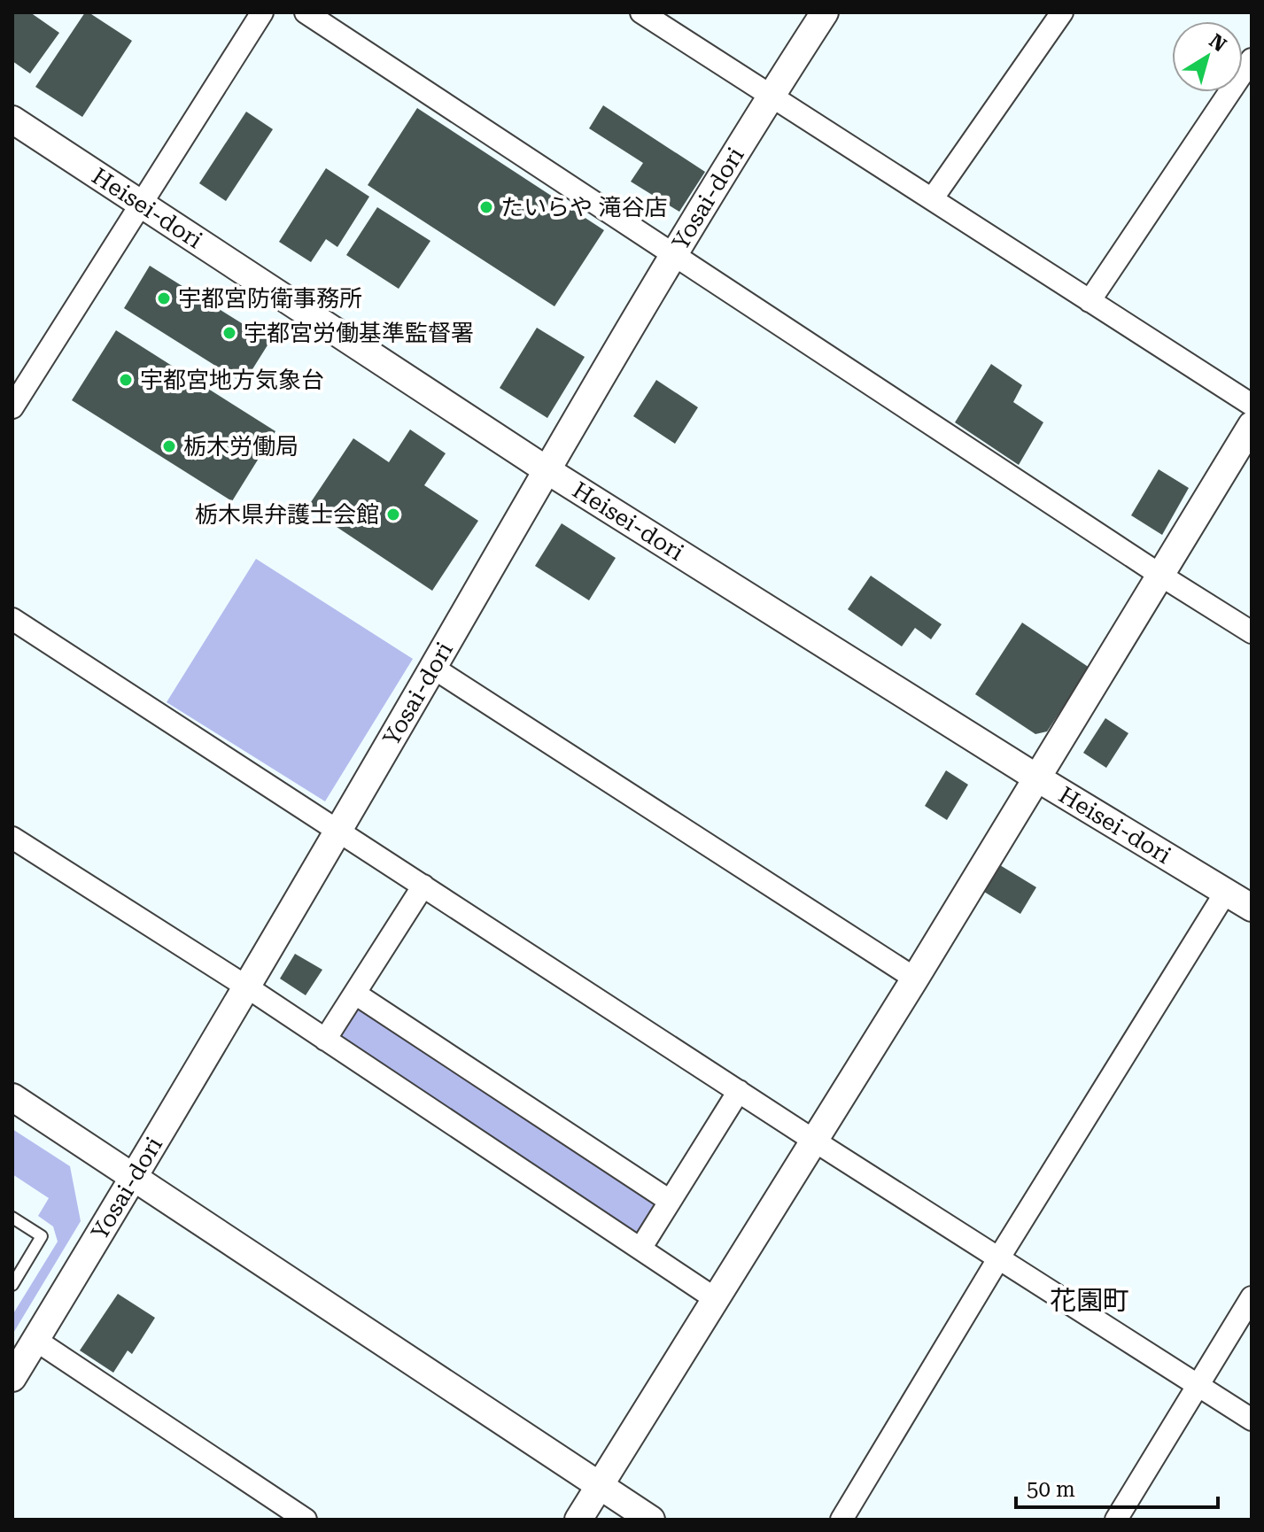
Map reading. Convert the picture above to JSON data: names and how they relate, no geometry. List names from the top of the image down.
{
  "streets": {
    "street": ["Yosai-dori", "Heisei-dori"]
  },
  "crossings": [
    ["Yosai-dori", "Heisei-dori"]
  ],
  "districts": ["花園町"],
  "places": [
    "たいらや 滝谷店",
    "宇都宮防衛事務所",
    "宇都宮労働基準監督署",
    "宇都宮地方気象台",
    "栃木労働局",
    "栃木県弁護士会館"
  ],
  "scale_bar": "50 m",
  "north": "top right"
}
